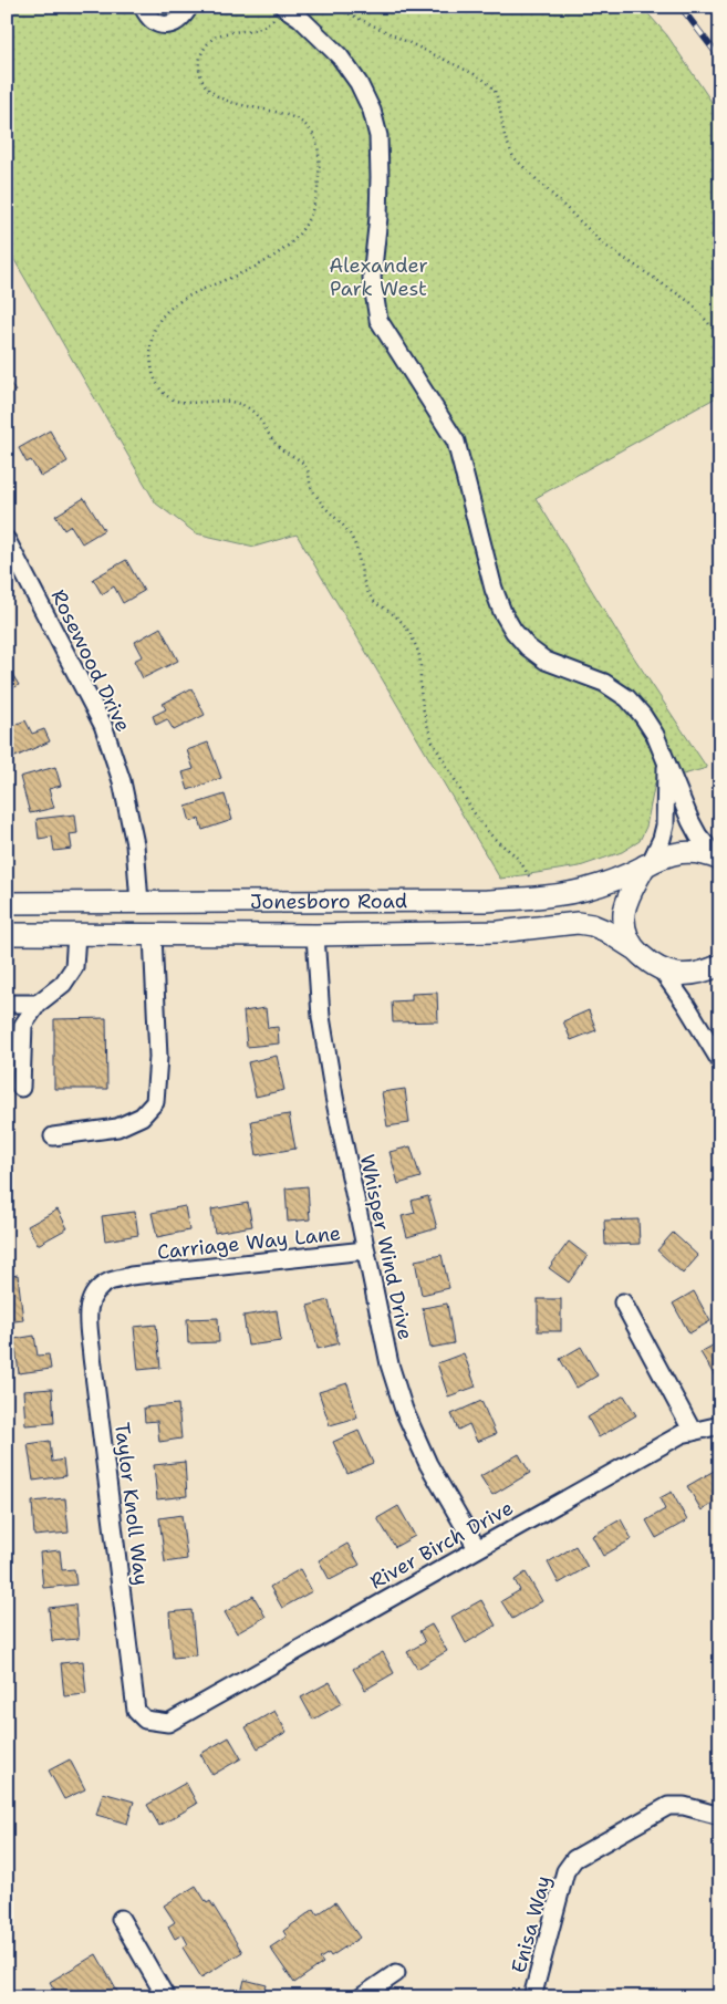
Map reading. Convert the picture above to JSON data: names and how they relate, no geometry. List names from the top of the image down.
{
  "streets": {
    "main road": ["Jonesboro Road"],
    "street": [
      "Rosewood Drive",
      "Carriage Way Lane",
      "Whisper Wind Drive",
      "Taylor Knoll Way",
      "River Birch Drive",
      "Enisa Way"
    ]
  },
  "crossings": [
    ["Rosewood Drive", "Jonesboro Road"],
    ["Jonesboro Road", "Whisper Wind Drive"],
    ["Carriage Way Lane", "Whisper Wind Drive"],
    ["Carriage Way Lane", "Taylor Knoll Way"],
    ["Whisper Wind Drive", "River Birch Drive"],
    ["Taylor Knoll Way", "River Birch Drive"]
  ],
  "parks": ["Alexander Park West"]
}
